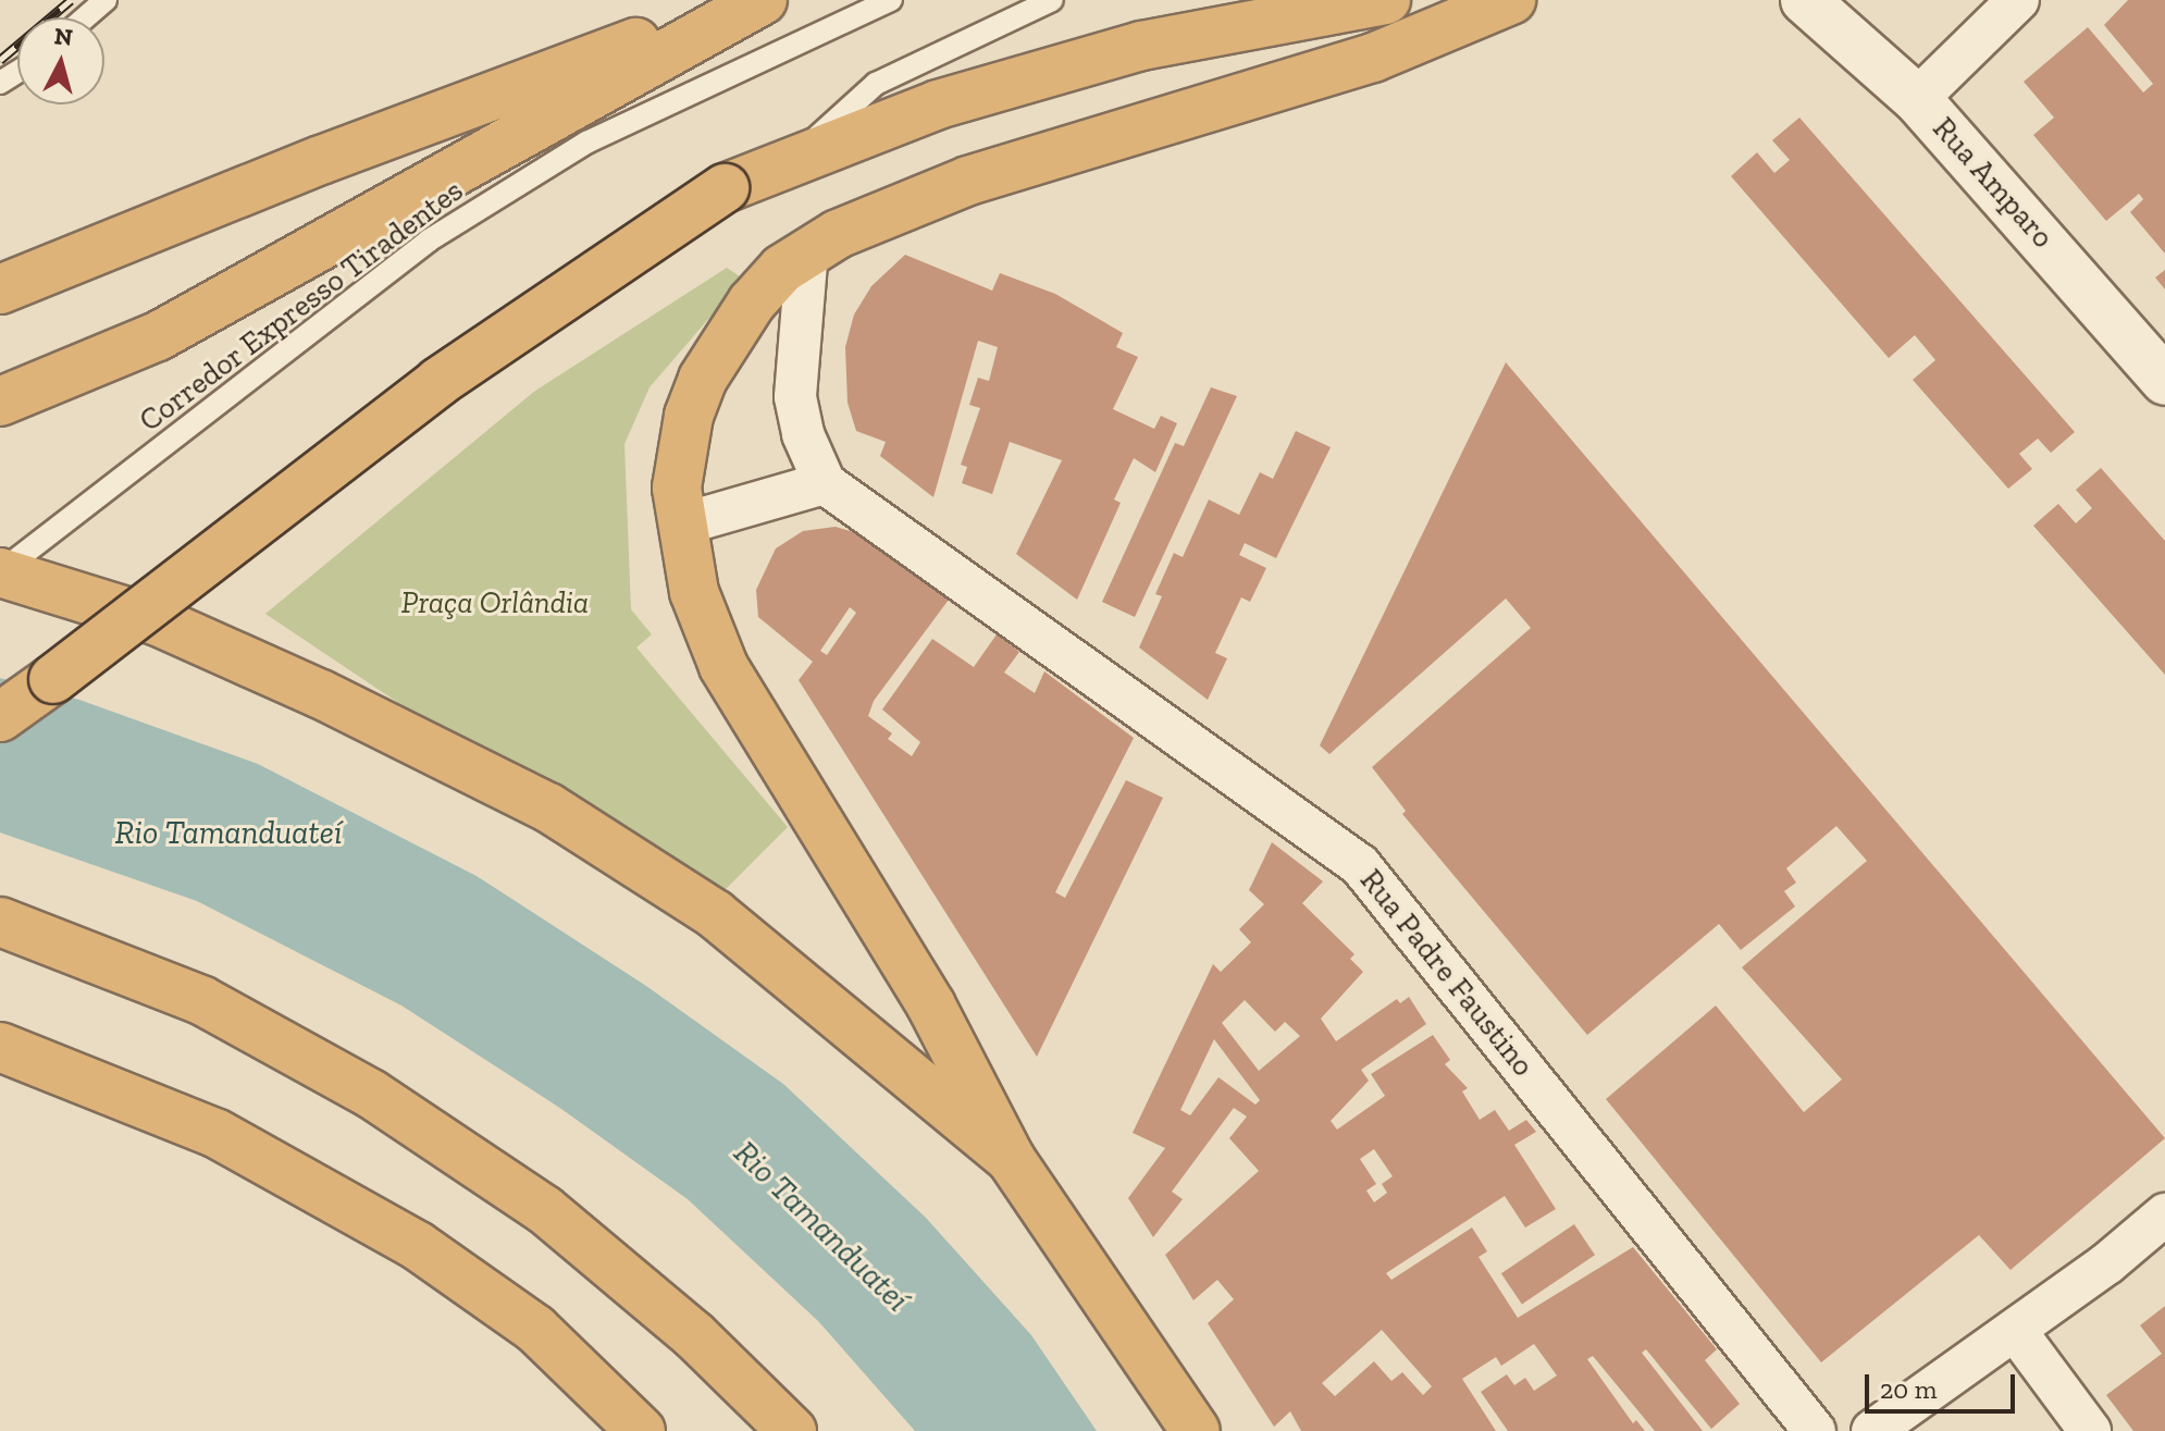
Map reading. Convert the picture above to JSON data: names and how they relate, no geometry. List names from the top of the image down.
{
  "streets": {
    "street": ["Rua Amparo", "Rua Padre Faustino"],
    "lane": ["Corredor Expresso Tiradentes"]
  },
  "water": ["Rio Tamanduateí"],
  "parks": ["Praça Orlândia"],
  "scale_bar": "20 m",
  "north": "top"
}
